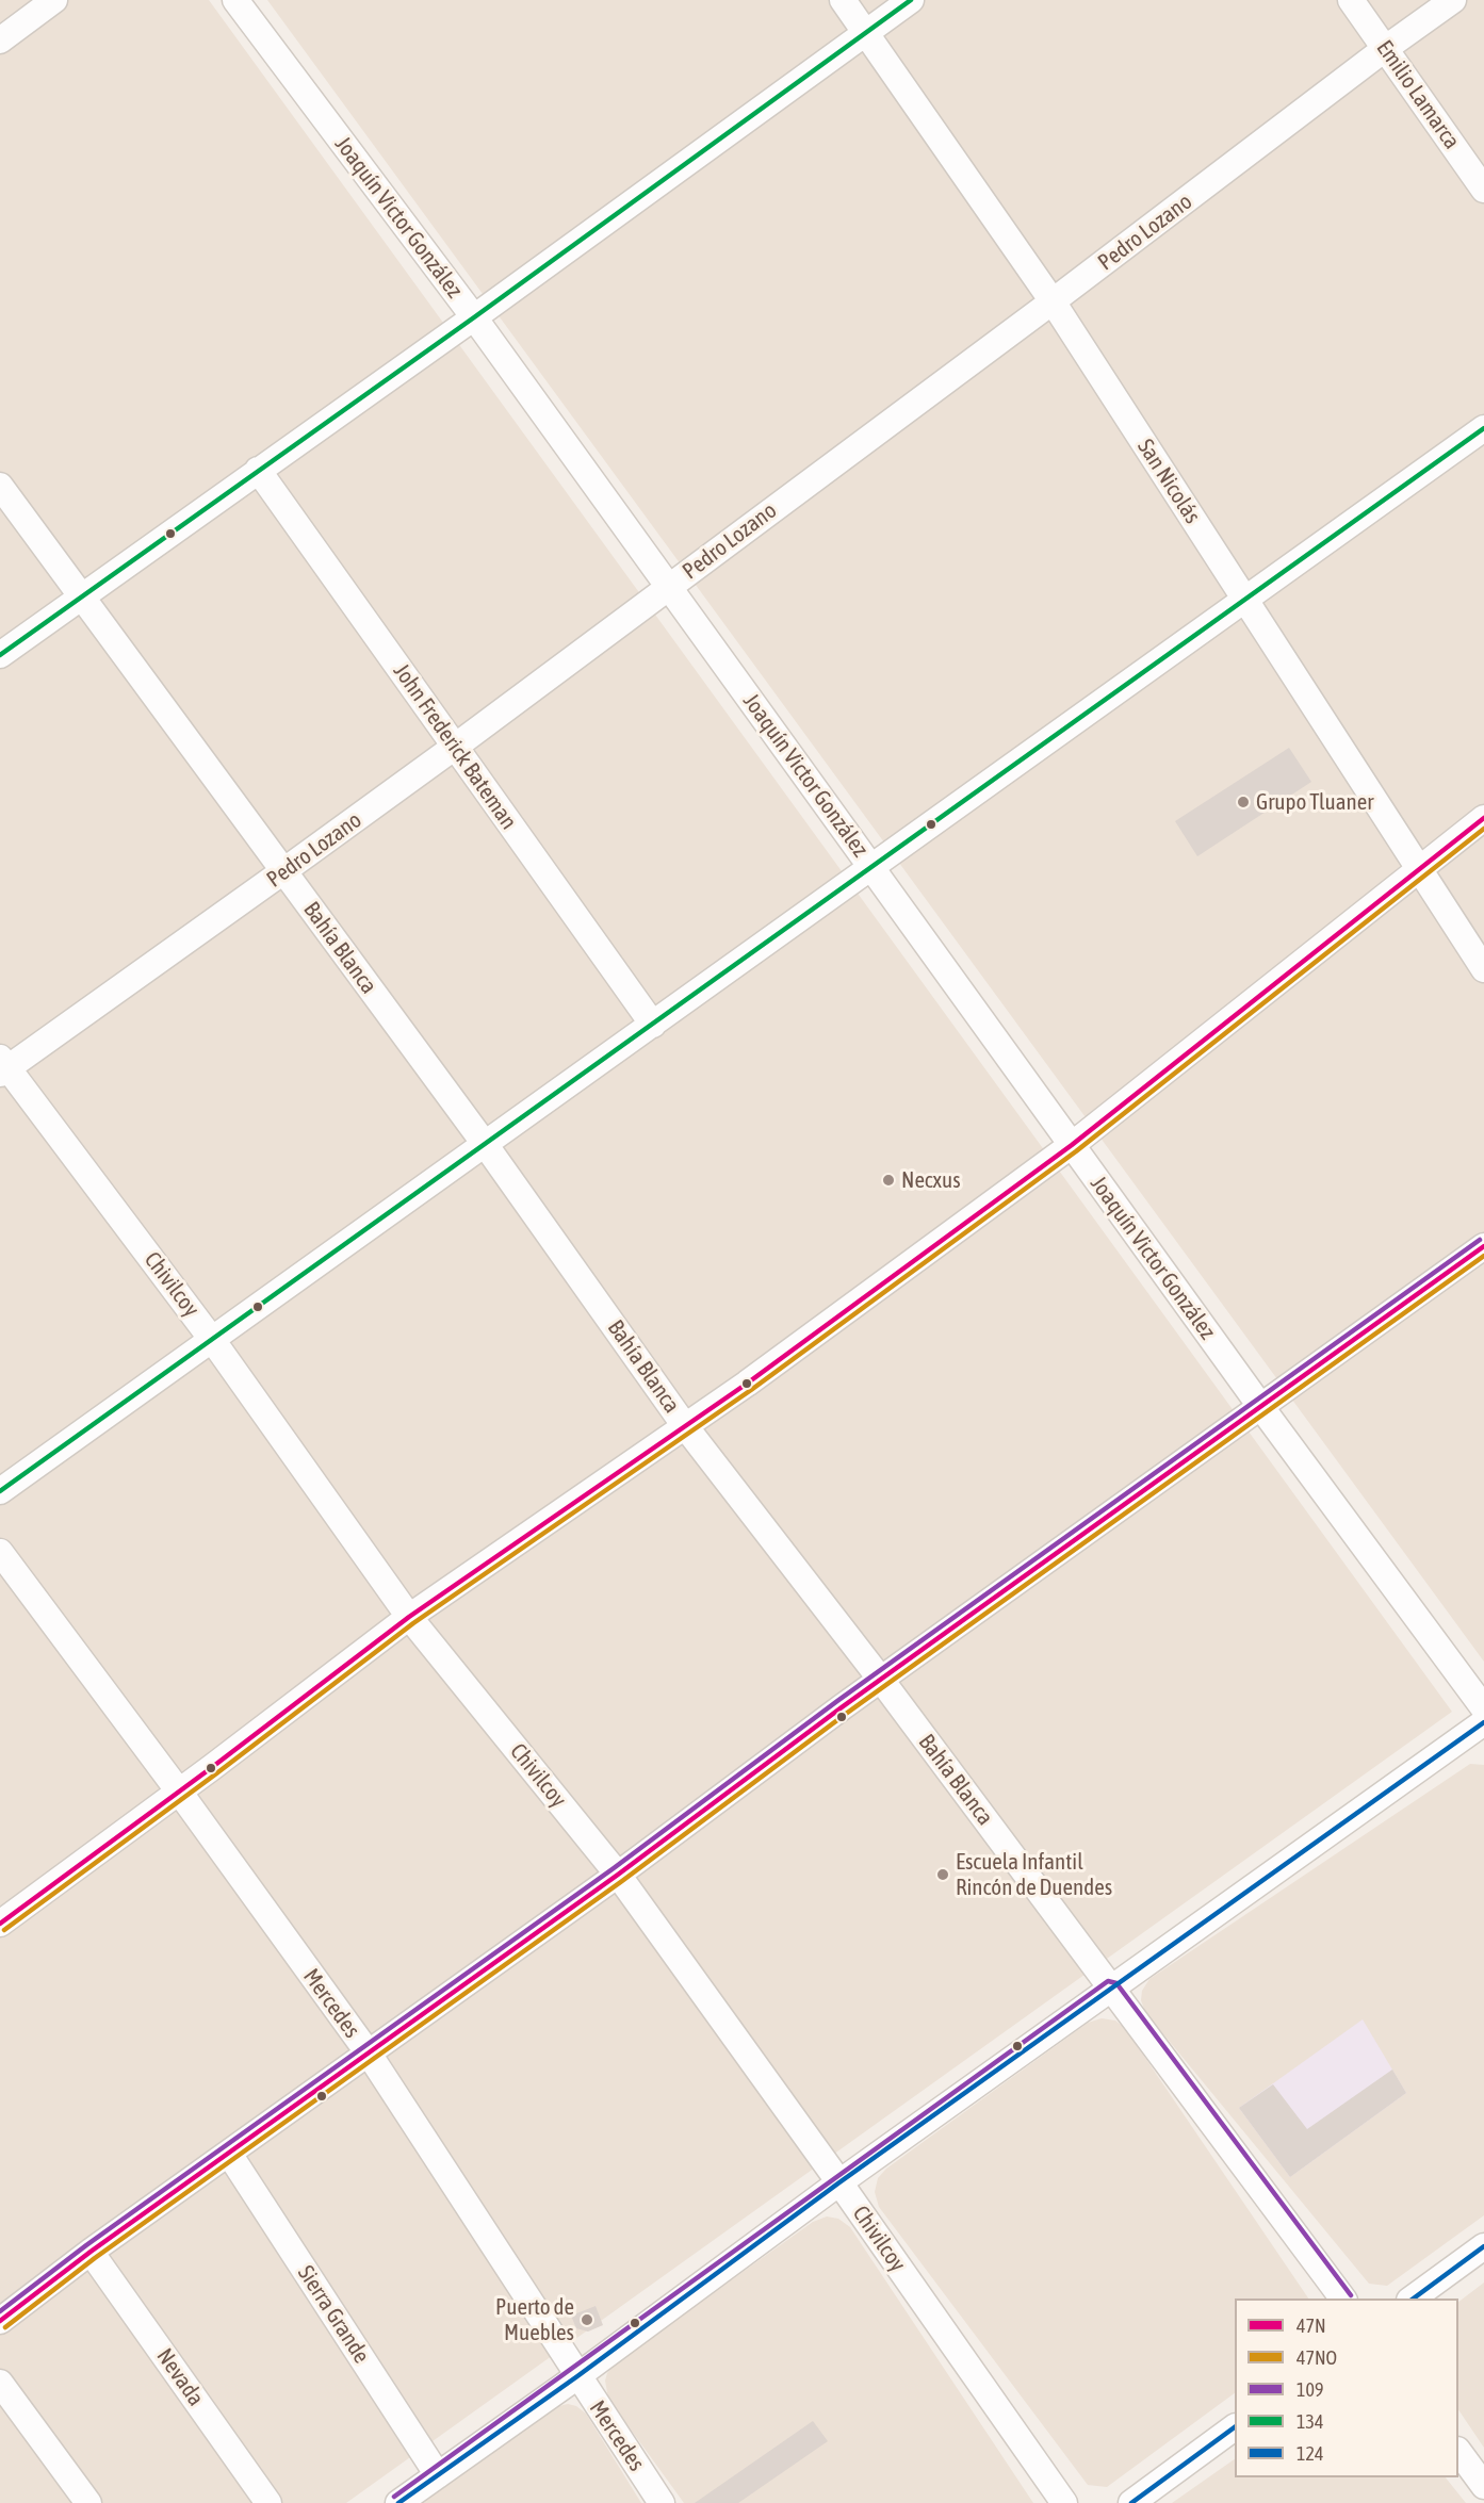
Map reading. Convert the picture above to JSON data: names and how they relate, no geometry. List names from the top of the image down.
{
  "streets": {
    "street": [
      "Emilio Lamarca",
      "Joaquín Victor González",
      "Pedro Lozano",
      "San Nicolás",
      "John Frederick Bateman",
      "Bahía Blanca",
      "Chivilcoy",
      "Mercedes",
      "Sierra Grande",
      "Nevada"
    ]
  },
  "crossings": [
    ["Emilio Lamarca", "Pedro Lozano"],
    ["Joaquín Victor González", "Pedro Lozano"],
    ["Pedro Lozano", "San Nicolás"],
    ["Pedro Lozano", "John Frederick Bateman"],
    ["Pedro Lozano", "Bahía Blanca"],
    ["Pedro Lozano", "Chivilcoy"]
  ],
  "places": [
    "Grupo Tluaner",
    "Necxus",
    "Escuela Infantil Rincón de Duendes",
    "Puerto de Muebles"
  ],
  "lines": [
    "transit line 134",
    "transit line 47N",
    "transit line 47NO",
    "transit line 109",
    "transit line 124"
  ],
  "legend": [
    "47N",
    "47NO",
    "109",
    "134",
    "124"
  ]
}
